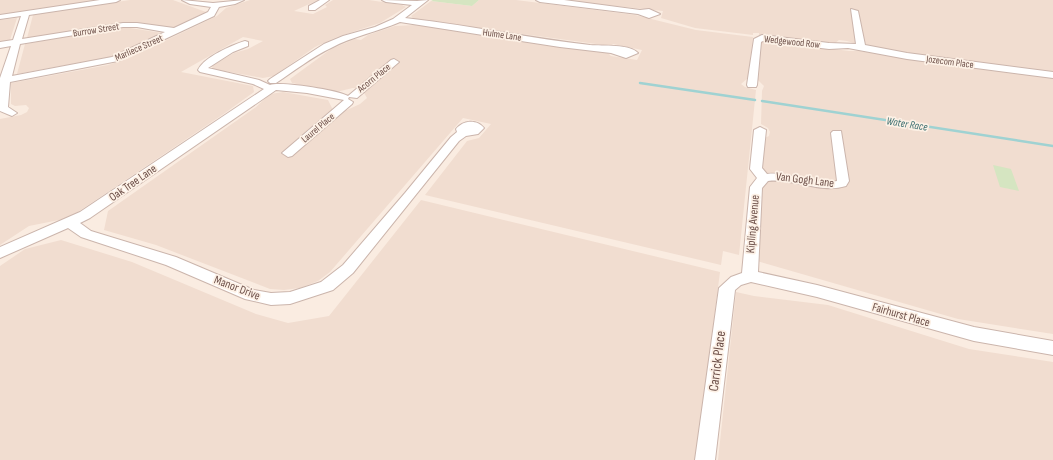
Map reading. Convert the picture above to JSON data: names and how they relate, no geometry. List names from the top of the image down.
{
  "streets": {
    "street": [
      "Burrow Street",
      "Hulme Lane",
      "Wedgewood Row",
      "Marliece Street",
      "Jozecom Place",
      "Acorn Place",
      "Laurel Place",
      "Van Gogh Lane",
      "Oak Tree Lane",
      "Kipling Avenue",
      "Manor Drive",
      "Fairhurst Place",
      "Carrick Place"
    ]
  },
  "crossings": [
    ["Burrow Street", "Marliece Street"],
    ["Hulme Lane", "Oak Tree Lane"],
    ["Wedgewood Row", "Jozecom Place"],
    ["Acorn Place", "Laurel Place"],
    ["Van Gogh Lane", "Kipling Avenue"],
    ["Oak Tree Lane", "Manor Drive"],
    ["Kipling Avenue", "Fairhurst Place"],
    ["Kipling Avenue", "Carrick Place"],
    ["Fairhurst Place", "Carrick Place"]
  ],
  "water": ["Water Race"]
}
